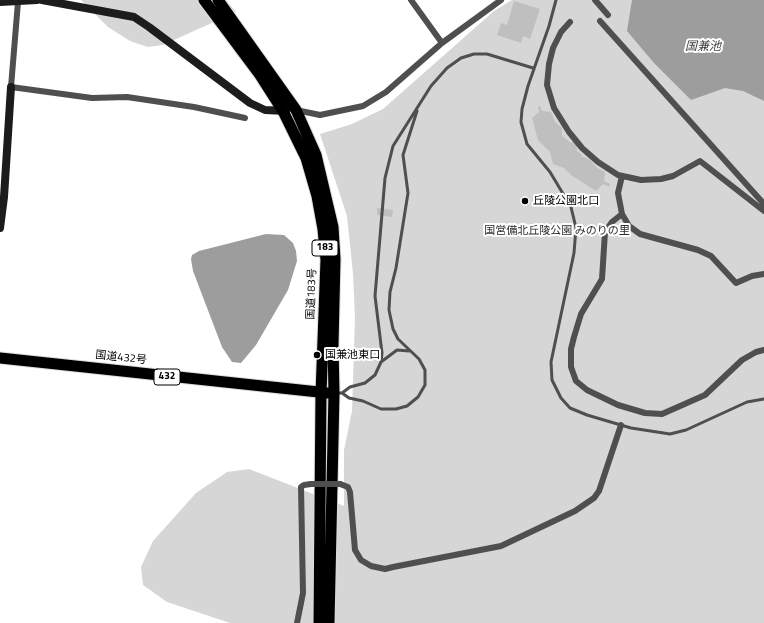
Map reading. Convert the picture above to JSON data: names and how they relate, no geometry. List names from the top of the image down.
{
  "streets": {
    "highway": [
      "183",
      "国道183号",
      "国道432号",
      "432"
    ]
  },
  "crossings": [
    ["国道183号", "国道432号"]
  ],
  "water": ["国兼池"],
  "parks": ["国営備北丘陵公園 みのりの里"],
  "places": ["丘陵公園北口", "国兼池東口"]
}
